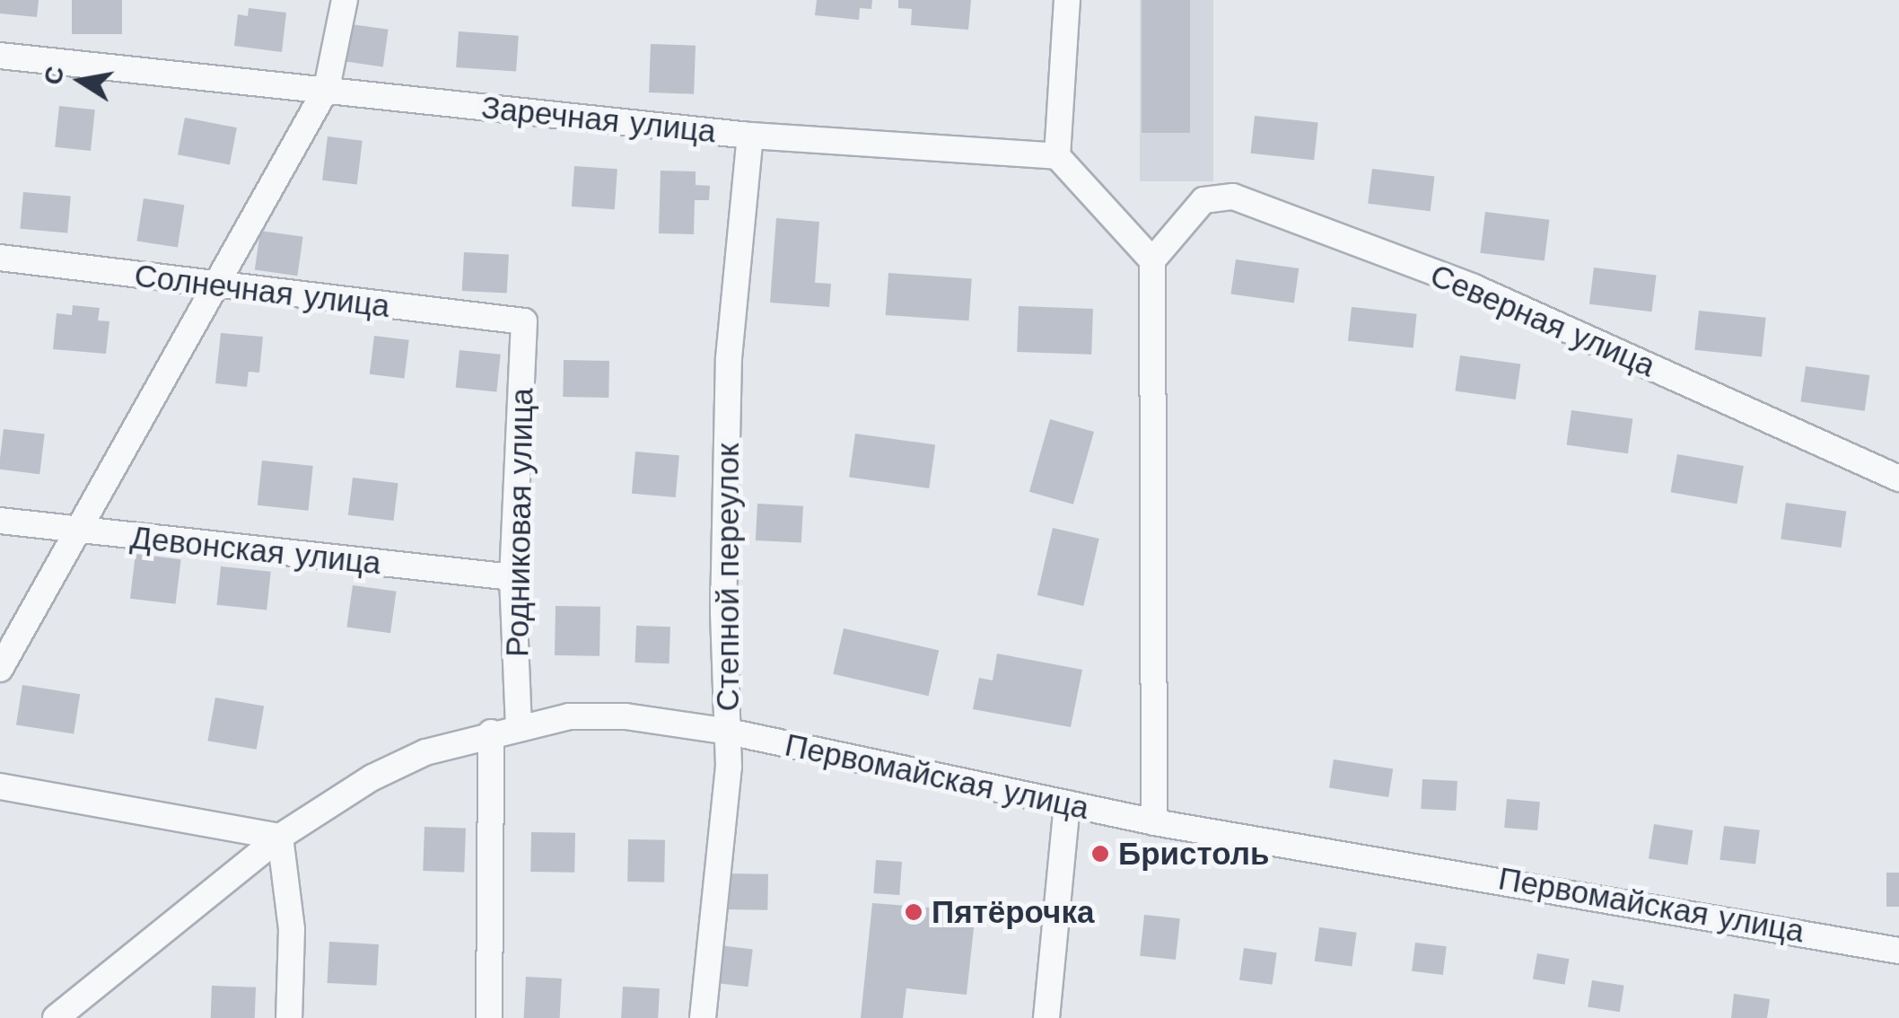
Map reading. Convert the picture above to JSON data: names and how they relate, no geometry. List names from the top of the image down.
{
  "streets": {
    "street": [
      "Заречная улица",
      "Солнечная улица",
      "Северная улица",
      "Родниковая улица",
      "Девонская улица",
      "Степной переулок",
      "Первомайская улица"
    ]
  },
  "crossings": [
    ["Заречная улица", "Степной переулок"],
    ["Солнечная улица", "Родниковая улица"],
    ["Родниковая улица", "Девонская улица"],
    ["Родниковая улица", "Первомайская улица"],
    ["Степной переулок", "Первомайская улица"]
  ],
  "places": ["Бристоль", "Пятёрочка"],
  "north": "left"
}
